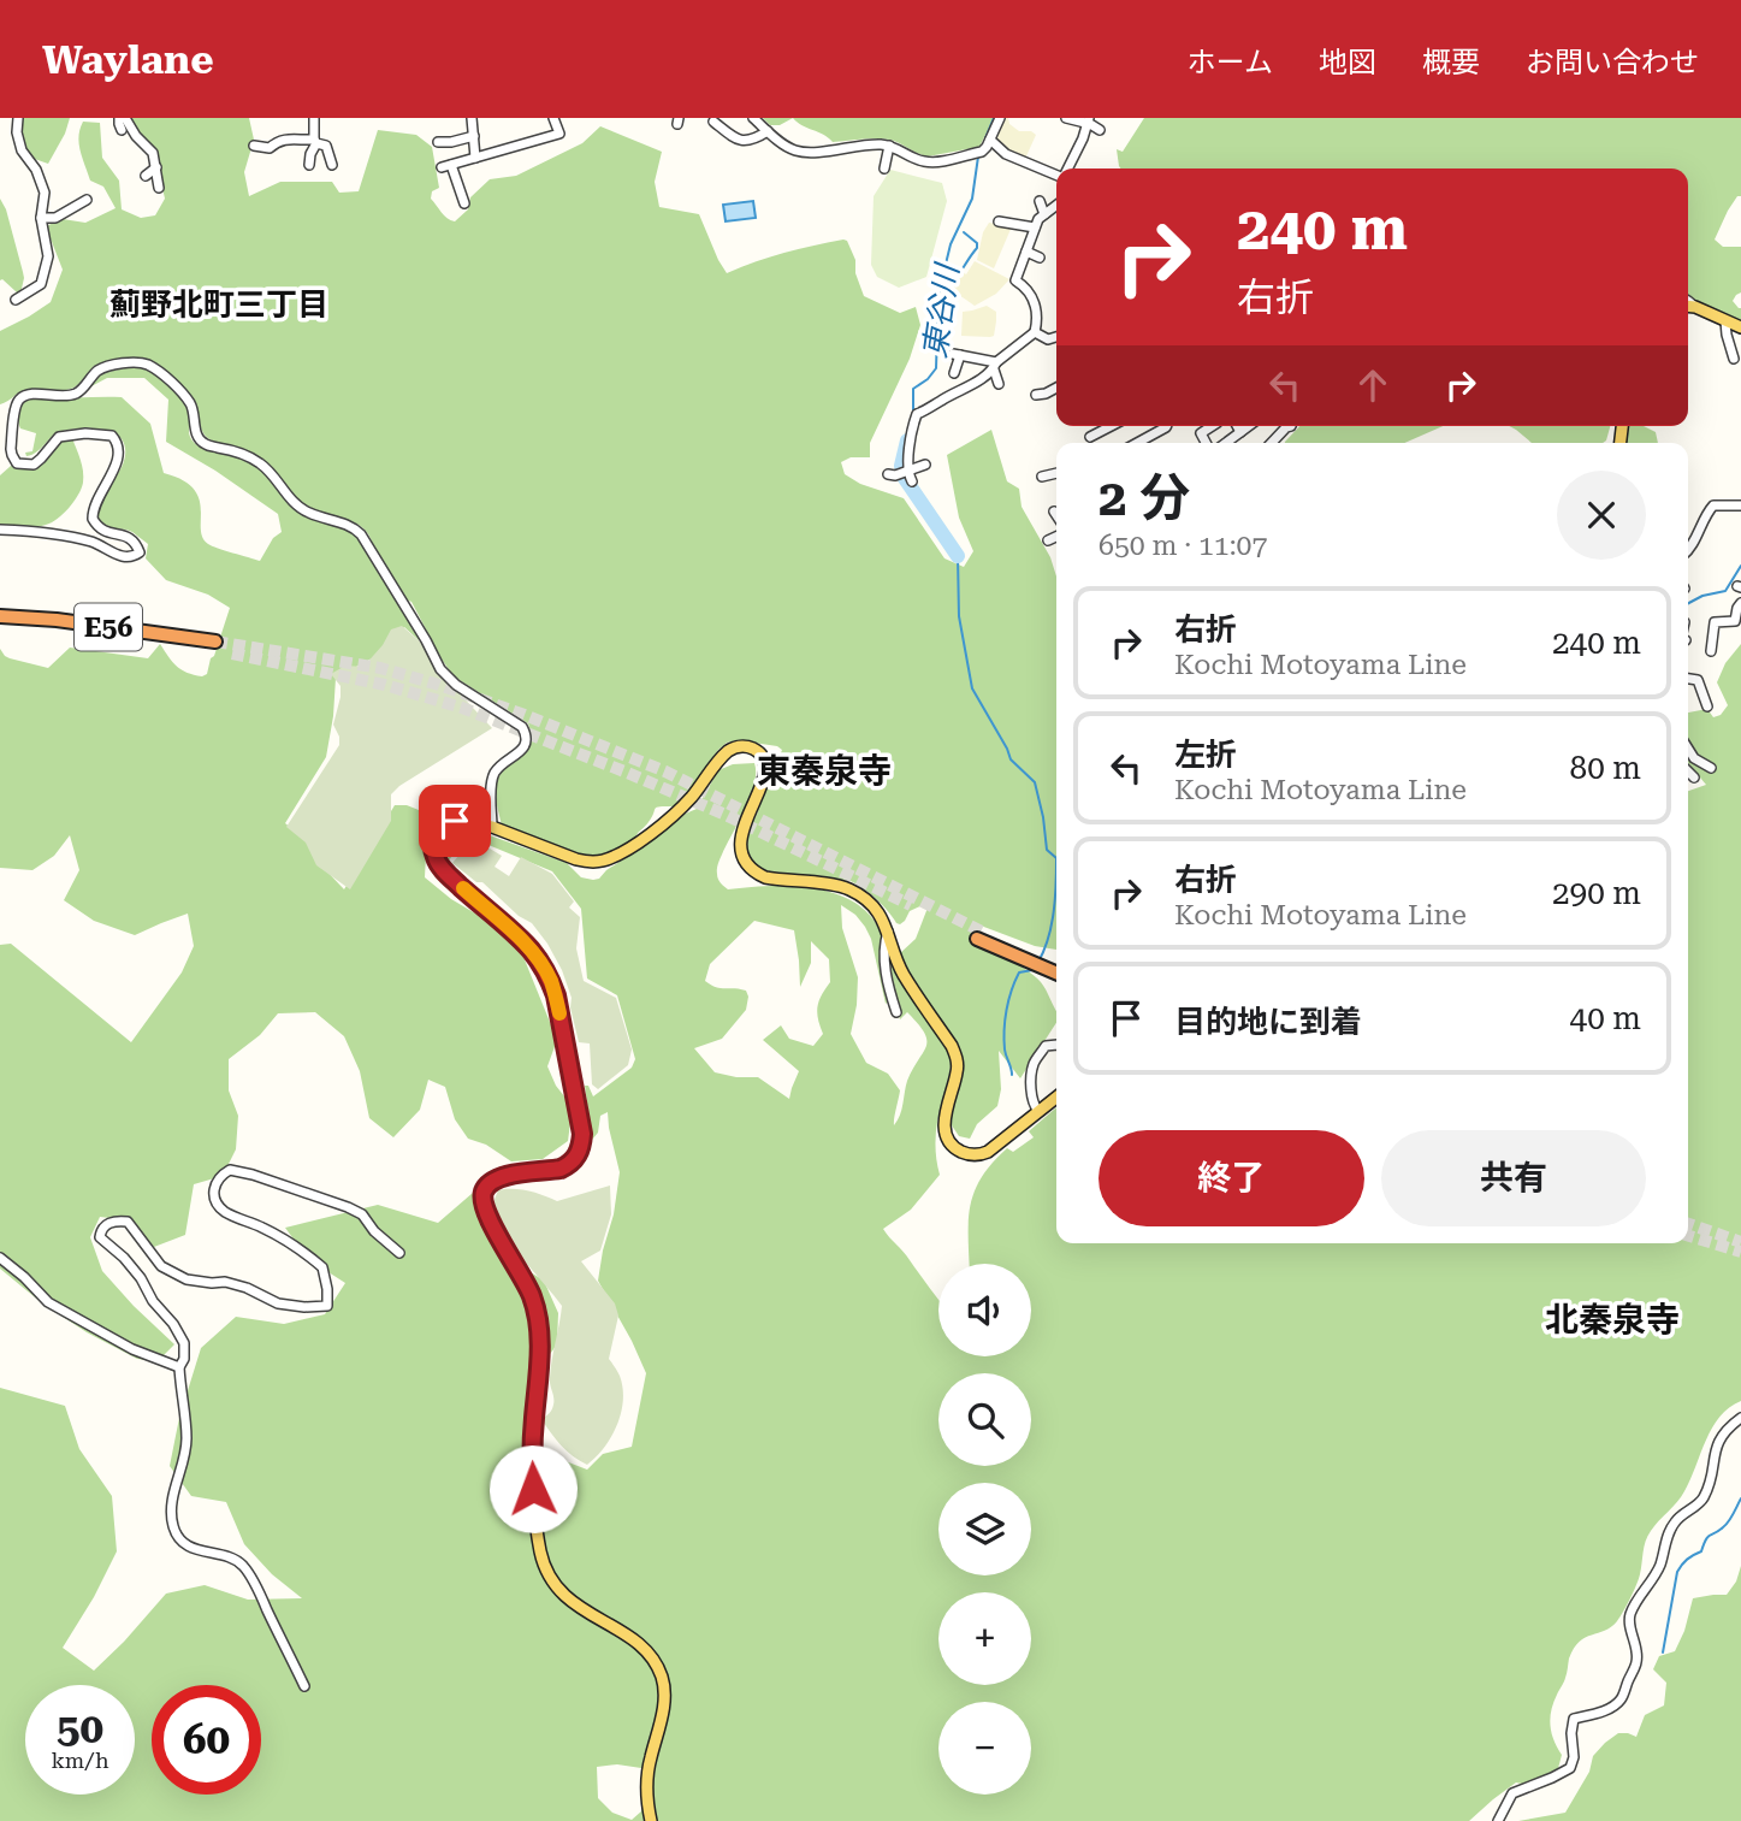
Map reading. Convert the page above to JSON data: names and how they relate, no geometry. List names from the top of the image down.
{
  "streets": {
    "highway": ["E56"]
  },
  "districts": ["薊野北町三丁目", "東秦泉寺", "北秦泉寺"],
  "water": ["東谷川"],
  "page": {
    "header": "Waylane",
    "nav": [
      "ホーム",
      "地図",
      "概要",
      "お問い合わせ"
    ],
    "turn": ["240 m", "右折"],
    "heading": ["2 分", "650 m · 11:07"],
    "list": [
      {
        "name": "右折",
        "note": "Kochi Motoyama Line",
        "value": "240 m"
      },
      {
        "name": "左折",
        "note": "Kochi Motoyama Line",
        "value": "80 m"
      },
      {
        "name": "右折",
        "note": "Kochi Motoyama Line",
        "value": "290 m"
      },
      {
        "name": "目的地に到着",
        "value": "40 m"
      }
    ],
    "buttons": ["終了", "共有"],
    "map_buttons": ["+", "−"],
    "speed": "50 km/h",
    "limit": "60"
  }
}
